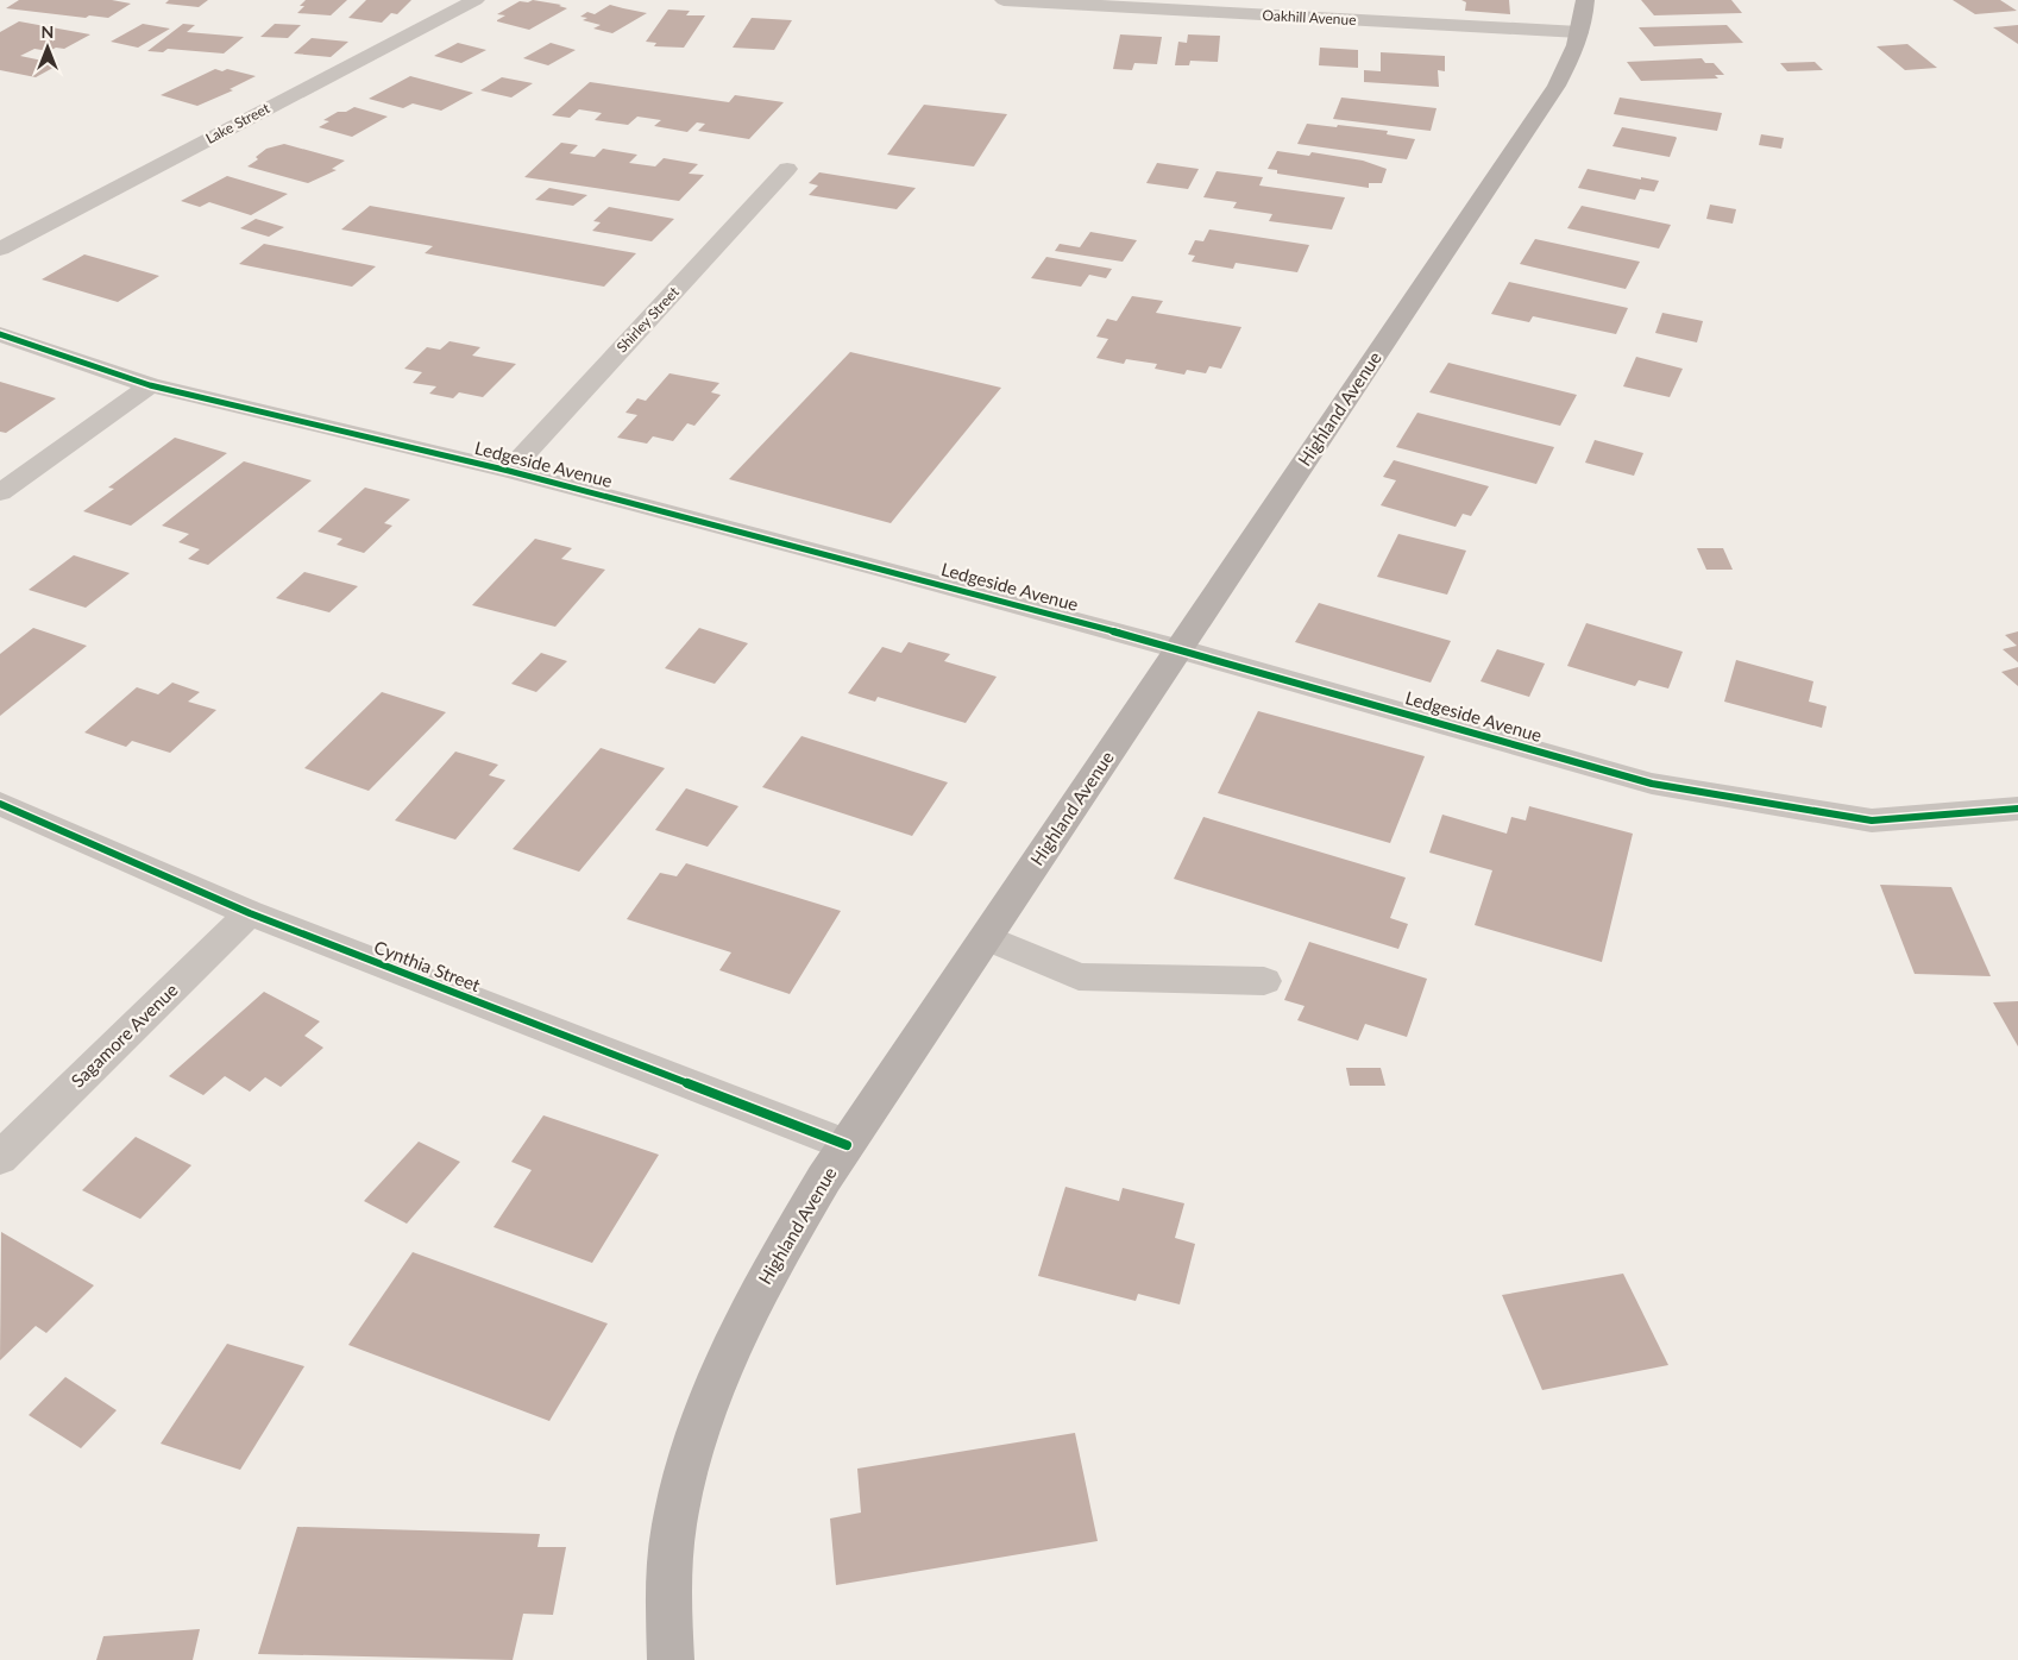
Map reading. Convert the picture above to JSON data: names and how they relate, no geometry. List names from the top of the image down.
{
  "streets": {
    "main road": ["Highland Avenue"],
    "street": [
      "Oakhill Avenue",
      "Lake Street",
      "Shirley Street",
      "Ledgeside Avenue",
      "Cynthia Street",
      "Sagamore Avenue"
    ]
  },
  "crossings": [
    ["Oakhill Avenue", "Highland Avenue"],
    ["Shirley Street", "Ledgeside Avenue"],
    ["Highland Avenue", "Ledgeside Avenue"],
    ["Highland Avenue", "Cynthia Street"],
    ["Cynthia Street", "Sagamore Avenue"]
  ],
  "north": "top"
}
